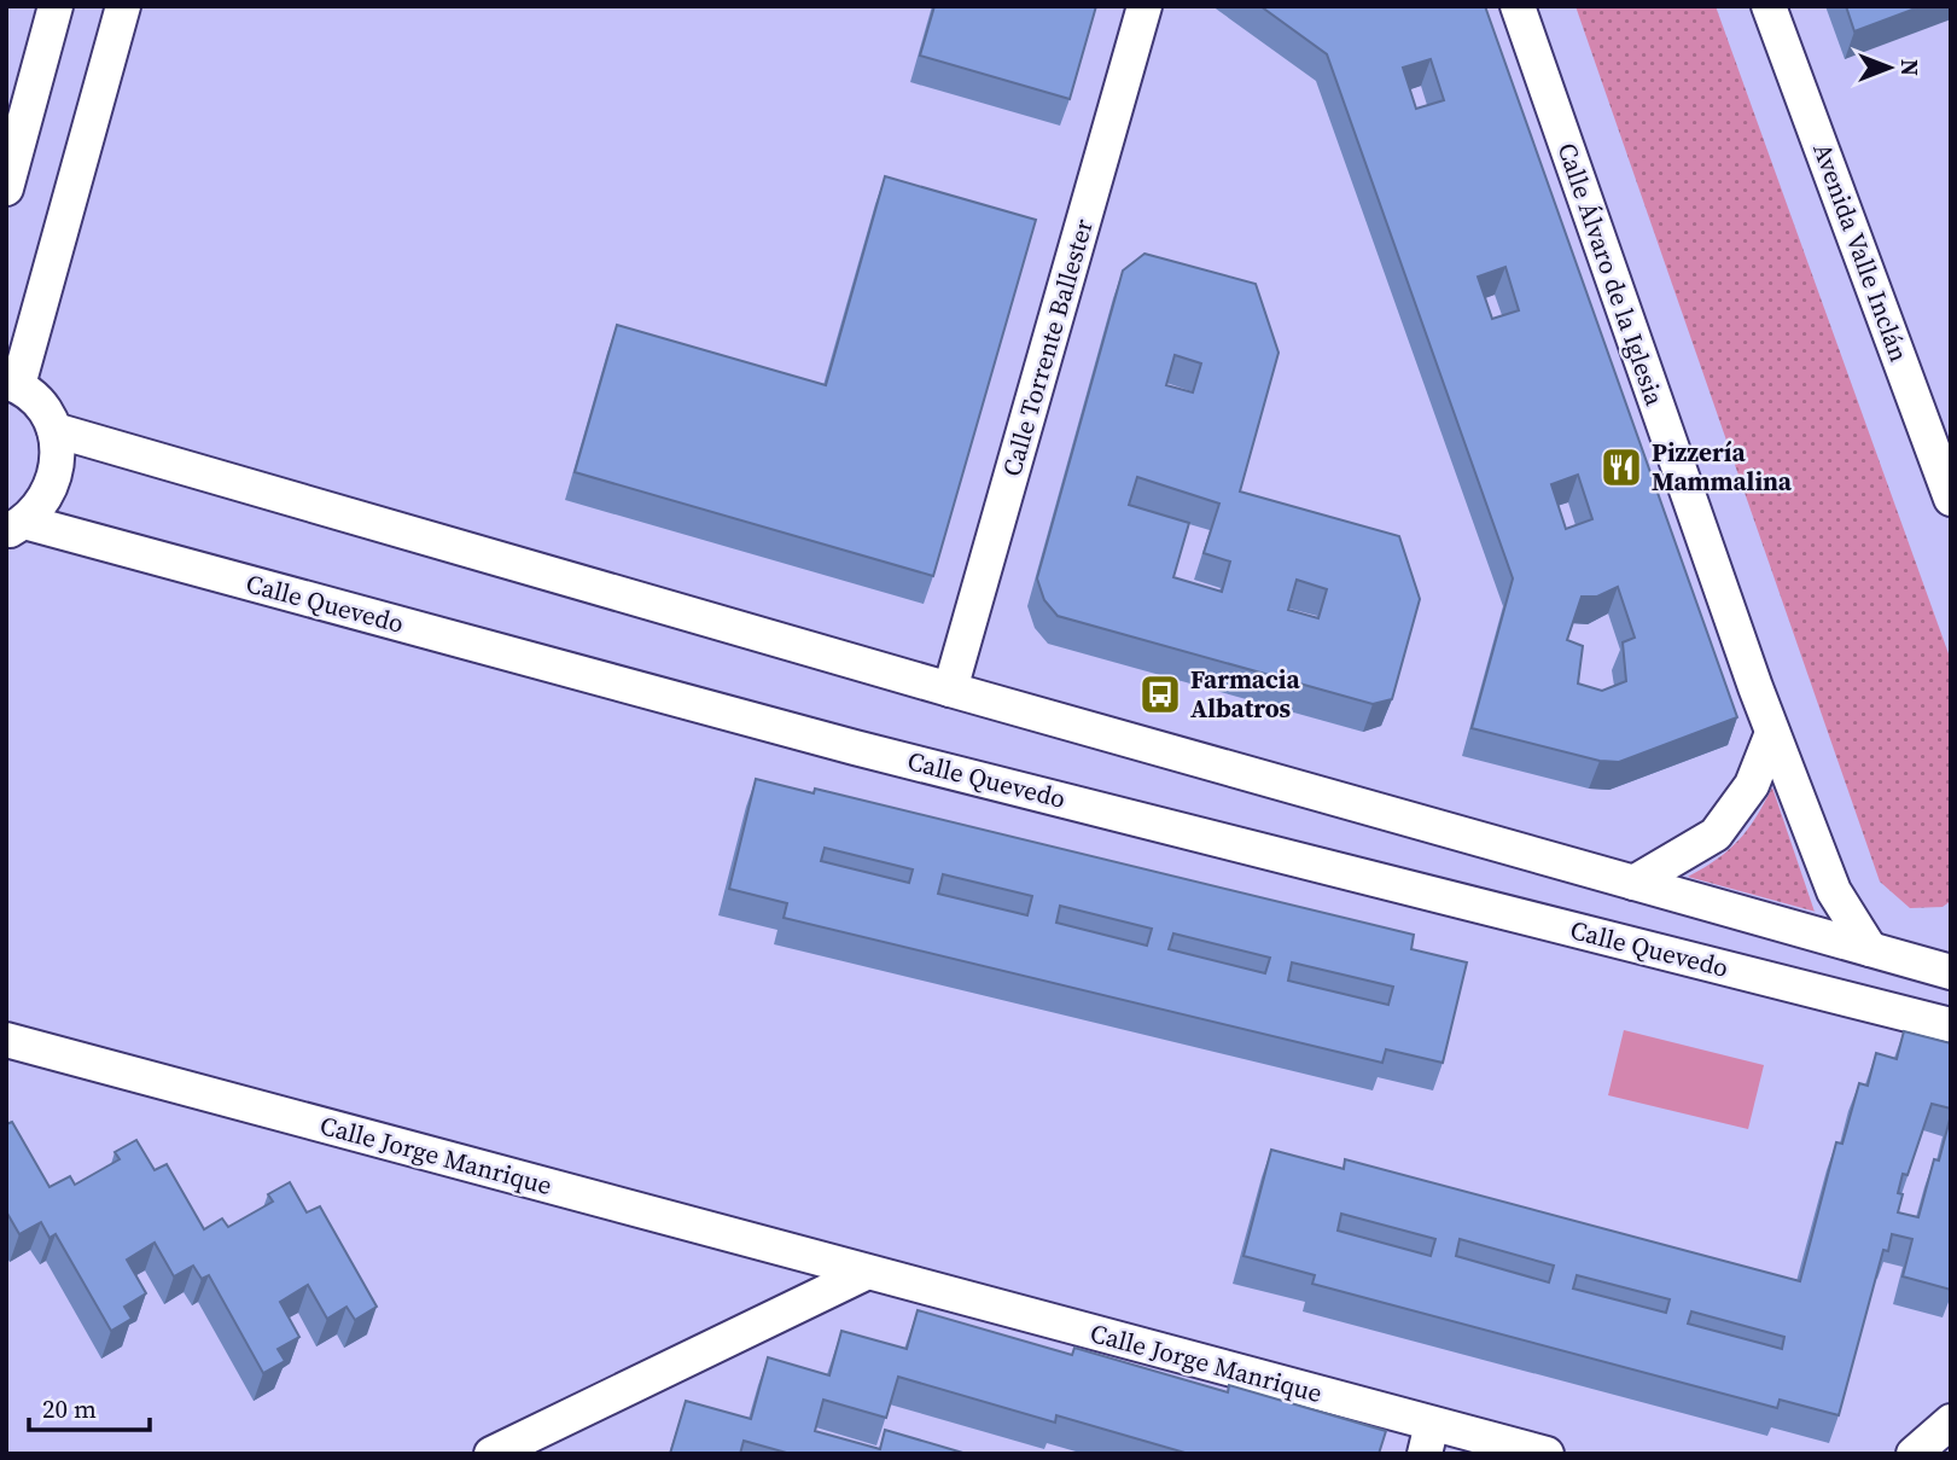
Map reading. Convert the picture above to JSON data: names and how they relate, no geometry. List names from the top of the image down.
{
  "streets": {
    "street": [
      "Avenida Valle Inclán",
      "Calle Álvaro de la Iglesia",
      "Calle Torrente Ballester",
      "Calle Quevedo",
      "Calle Jorge Manrique"
    ]
  },
  "places": {
    "restaurant": ["Pizzería Mammalina"],
    "bus stop": ["Farmacia Albatros"]
  },
  "scale_bar": "20 m",
  "north": "right"
}
